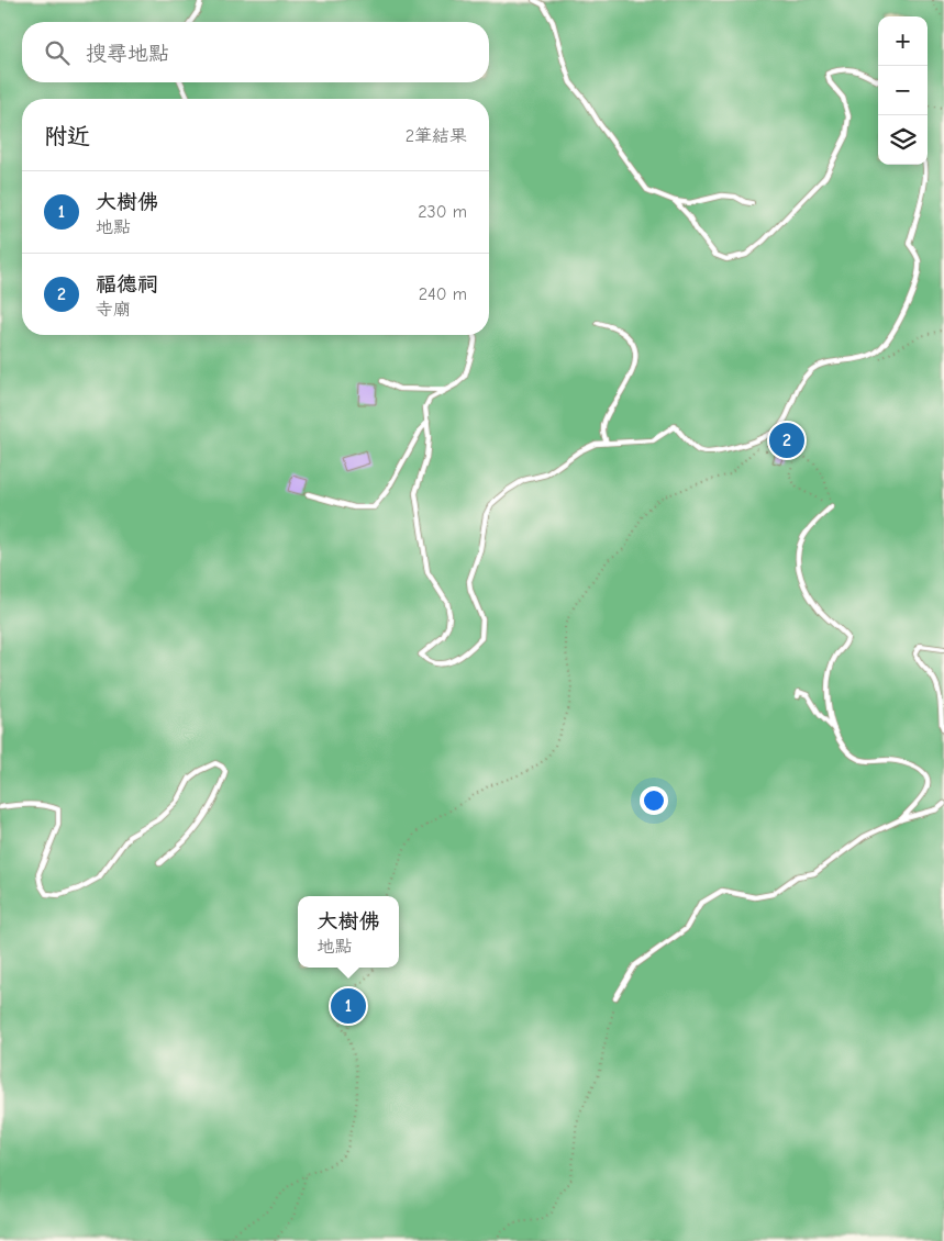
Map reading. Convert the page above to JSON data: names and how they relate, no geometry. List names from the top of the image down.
{
  "page": {
    "map_buttons": ["+", "−"],
    "search": "搜尋地點",
    "heading": ["附近", "2筆結果"],
    "list": [
      {
        "mark": "1",
        "name": "大樹佛",
        "note": "地點",
        "value": "230 m"
      },
      {
        "mark": "2",
        "name": "福德祠",
        "note": "寺廟",
        "value": "240 m"
      }
    ],
    "pins": ["2", "1"],
    "popup": ["大樹佛", "地點"]
  }
}
